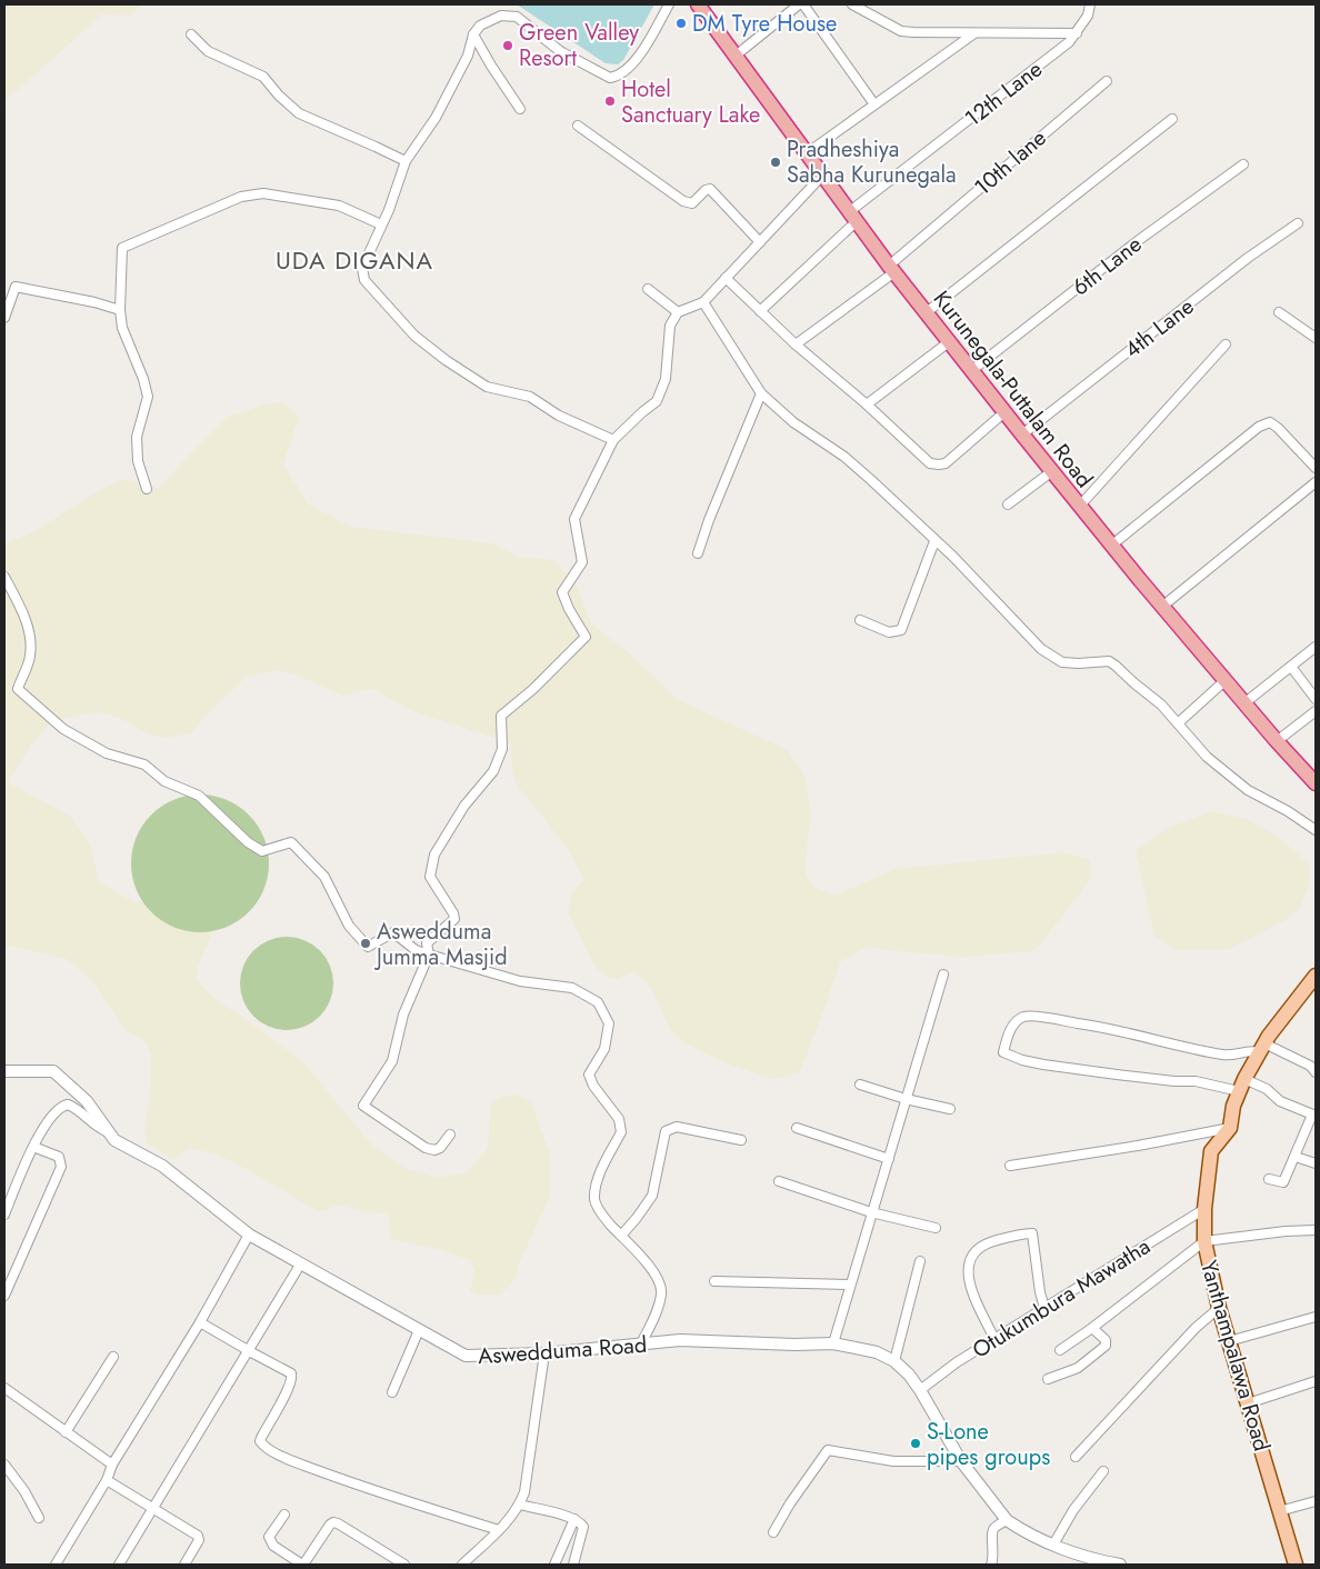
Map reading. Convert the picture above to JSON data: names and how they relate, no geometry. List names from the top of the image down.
{
  "streets": {
    "highway": ["Kurunegala-Puttalam Road"],
    "main road": ["Yanthampalawa Road"],
    "street": [
      "12th Lane",
      "10th lane",
      "6th Lane",
      "4th Lane",
      "Otukumbura Mawatha",
      "Aswedduma Road"
    ]
  },
  "crossings": [
    ["12th Lane", "Kurunegala-Puttalam Road"],
    ["10th lane", "Kurunegala-Puttalam Road"],
    ["6th Lane", "Kurunegala-Puttalam Road"],
    ["4th Lane", "Kurunegala-Puttalam Road"],
    ["Otukumbura Mawatha", "Aswedduma Road"],
    ["Otukumbura Mawatha", "Yanthampalawa Road"]
  ],
  "districts": ["UDA DIGANA"],
  "places": [
    "DM Tyre House",
    "Green Valley Resort",
    "Hotel Sanctuary Lake",
    "Pradheshiya Sabha Kurunegala",
    "Aswedduma Jumma Masjid",
    "S-Lone pipes groups"
  ]
}
